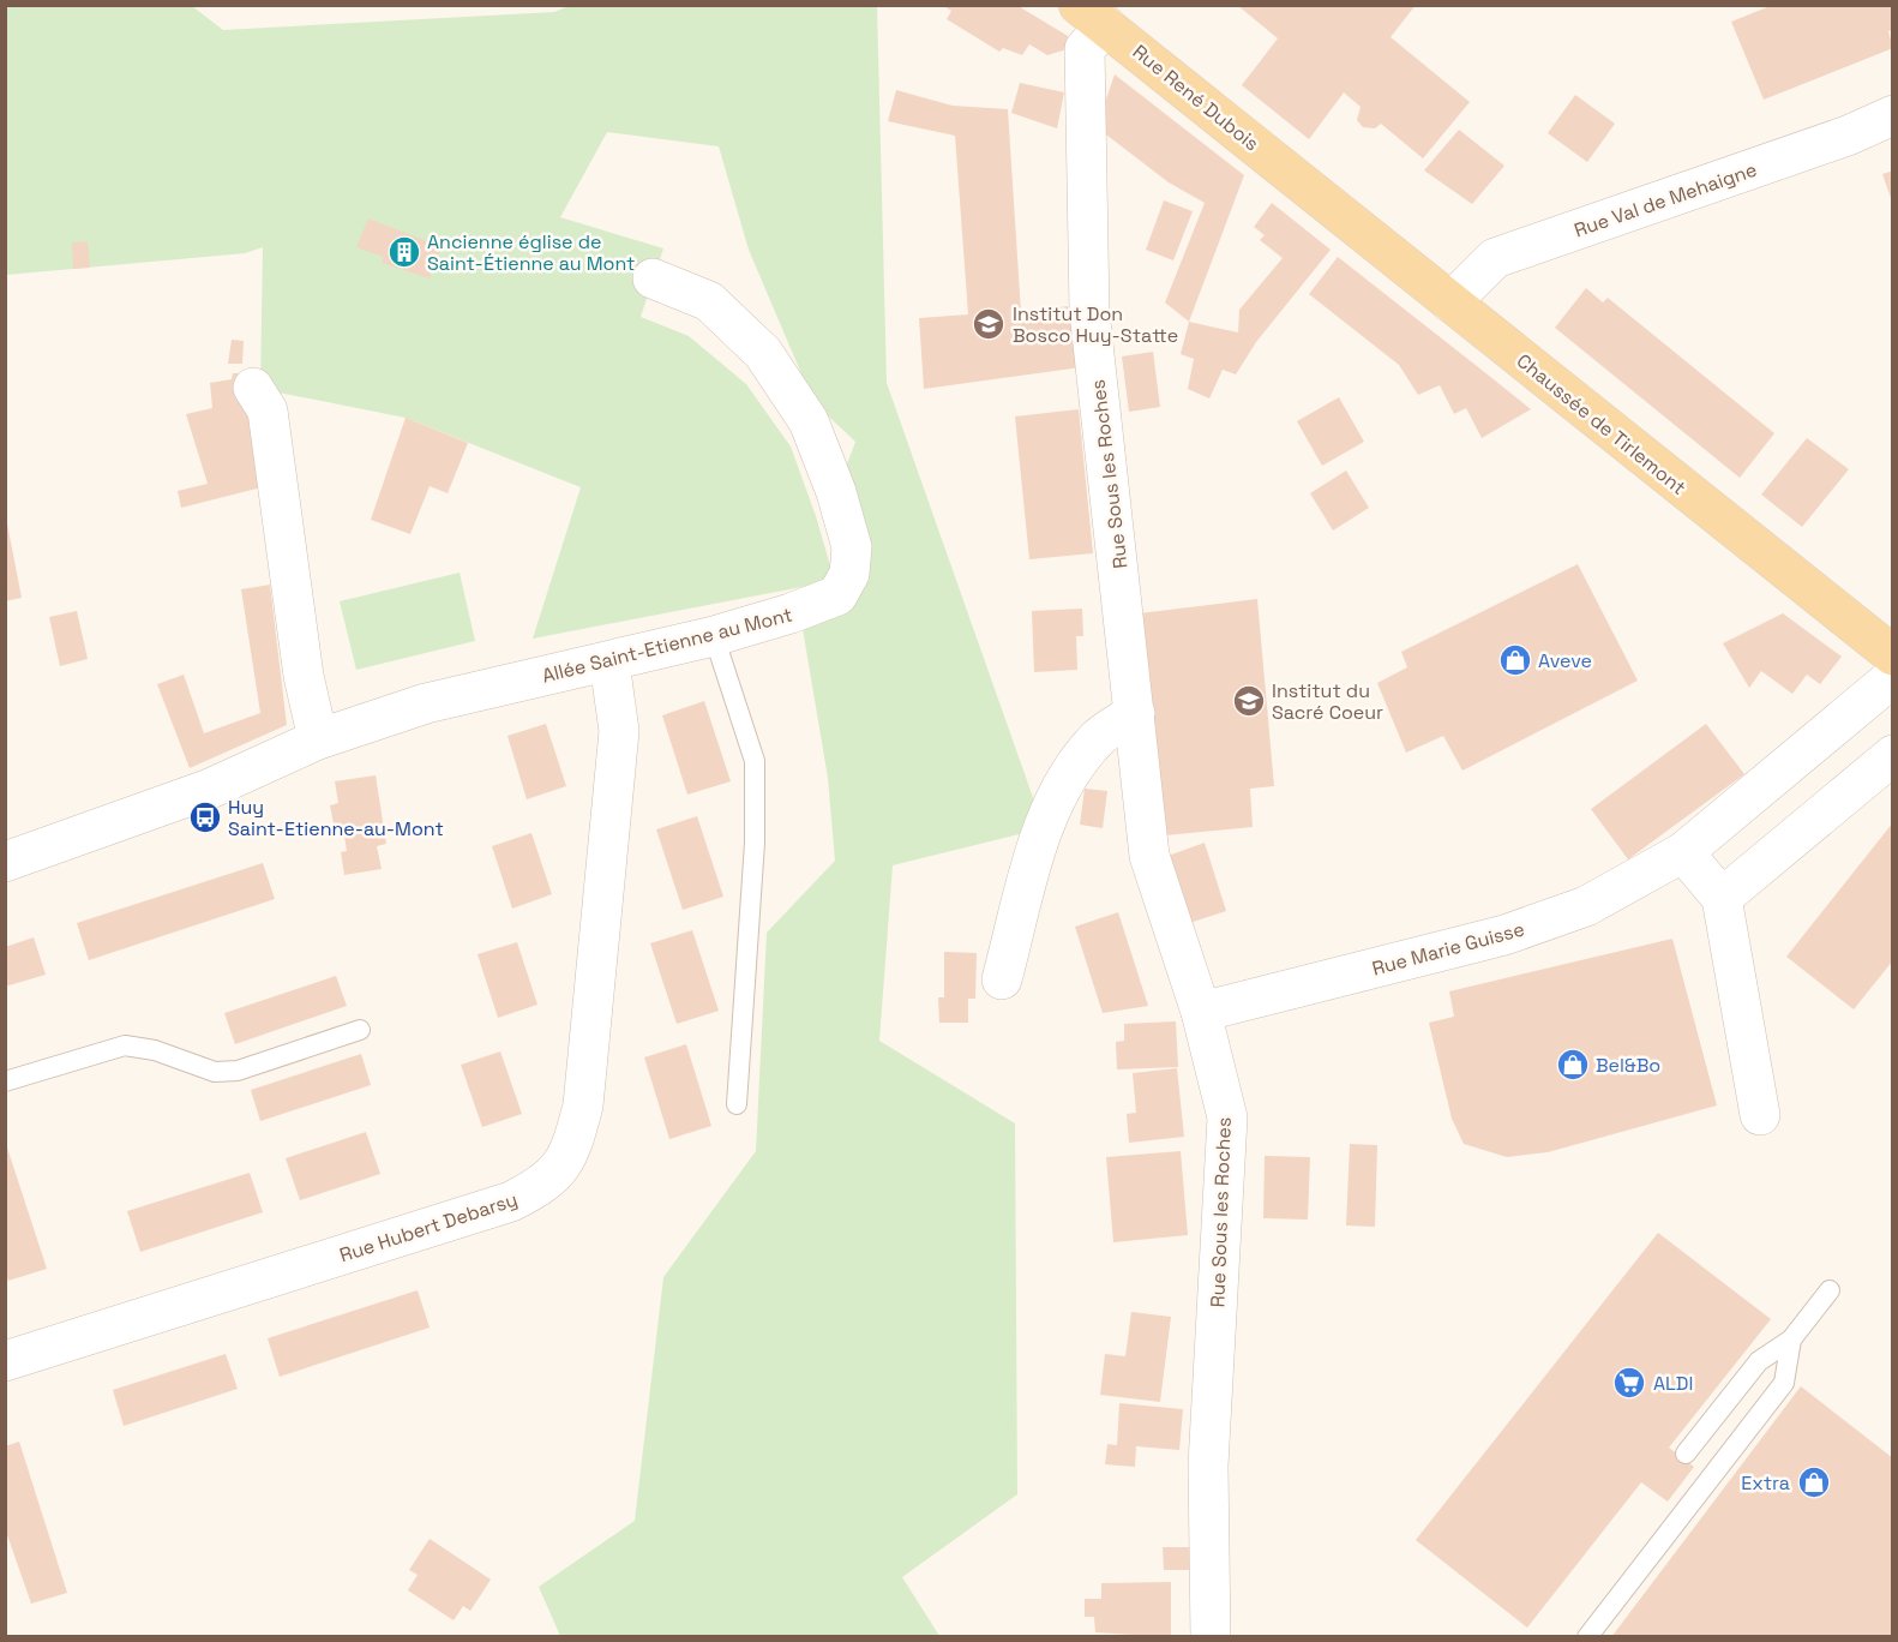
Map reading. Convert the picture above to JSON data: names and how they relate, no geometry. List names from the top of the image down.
{
  "streets": {
    "main road": ["Rue René Dubois", "Chaussée de Tirlemont"],
    "street": [
      "Rue Val de Mehaigne",
      "Rue Sous les Roches",
      "Allée Saint-Etienne au Mont",
      "Rue Marie Guisse",
      "Rue Hubert Debarsy"
    ]
  },
  "crossings": [
    ["Rue René Dubois", "Chaussée de Tirlemont"],
    ["Rue René Dubois", "Rue Sous les Roches"],
    ["Rue Val de Mehaigne", "Chaussée de Tirlemont"],
    ["Rue Sous les Roches", "Rue Marie Guisse"],
    ["Allée Saint-Etienne au Mont", "Rue Hubert Debarsy"]
  ],
  "places": {
    "building": ["Ancienne église de Saint-Étienne au Mont"],
    "school or university": ["Institut Don Bosco Huy-Statte", "Institut du Sacré Coeur"],
    "shop": ["Aveve", "Bel&Bo", "Extra"],
    "bus stop": ["Huy Saint-Etienne-au-Mont"],
    "supermarket": ["ALDI"]
  }
}
